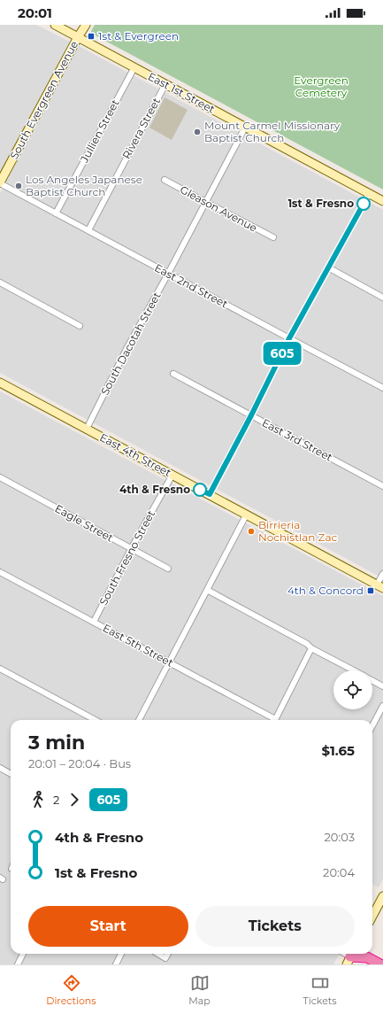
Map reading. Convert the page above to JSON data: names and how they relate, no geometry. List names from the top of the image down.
{
  "streets": {
    "street": [
      "East 1st Street",
      "South Evergreen Avenue",
      "Rivera Street",
      "Jullien Street",
      "Gleason Avenue",
      "East 2nd Street",
      "South Dacotah Street",
      "East 3rd Street",
      "East 4th Street",
      "Eagle Street",
      "South Fresno Street",
      "East 5th Street"
    ]
  },
  "crossings": [
    ["East 1st Street", "South Evergreen Avenue"],
    ["East 1st Street", "Rivera Street"],
    ["East 1st Street", "Jullien Street"],
    ["East 1st Street", "South Dacotah Street"],
    ["South Evergreen Avenue", "East 2nd Street"],
    ["Rivera Street", "East 2nd Street"],
    ["Jullien Street", "East 2nd Street"],
    ["Gleason Avenue", "South Dacotah Street"],
    ["East 2nd Street", "South Dacotah Street"],
    ["South Dacotah Street", "East 4th Street"],
    ["East 4th Street", "South Fresno Street"],
    ["Eagle Street", "South Fresno Street"],
    ["South Fresno Street", "East 5th Street"]
  ],
  "parks": ["Evergreen Cemetery"],
  "places": {
    "transit": ["1st & Evergreen", "4th & Concord"],
    "other": [
      "Mount Carmel Missionary Baptist Church",
      "Los Angeles Japanese Baptist Church",
      "1st & Fresno",
      "4th & Fresno",
      "Birrieria Nochistlan Zac"
    ]
  },
  "lines": ["bus line 605"],
  "page": {
    "status": "20:01",
    "on_map": "605",
    "heading": ["3 min", "20:01 – 20:04 · Bus", "$1.65"],
    "legs": ["2", "605"],
    "list": [
      {
        "name": "4th & Fresno",
        "value": "20:03"
      },
      {
        "name": "1st & Fresno",
        "value": "20:04"
      }
    ],
    "buttons": ["Start", "Tickets"],
    "tabs": ["Directions", "Map", "Tickets"]
  }
}
